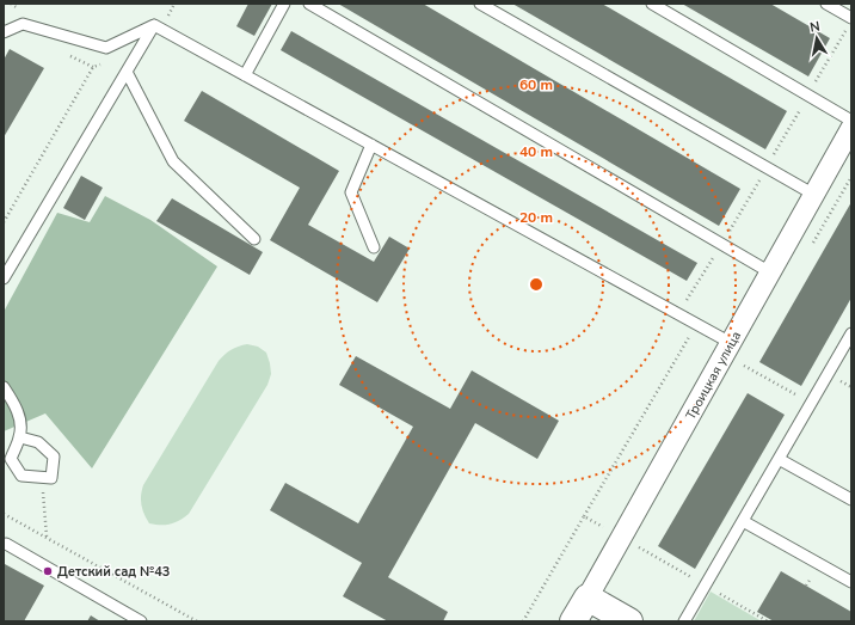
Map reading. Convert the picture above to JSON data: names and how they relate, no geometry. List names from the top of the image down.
{
  "streets": {
    "main road": ["Троицкая улица"]
  },
  "places": ["Детский сад №43"],
  "north": "top",
  "rings": ["60 m", "40 m", "20 m"]
}
